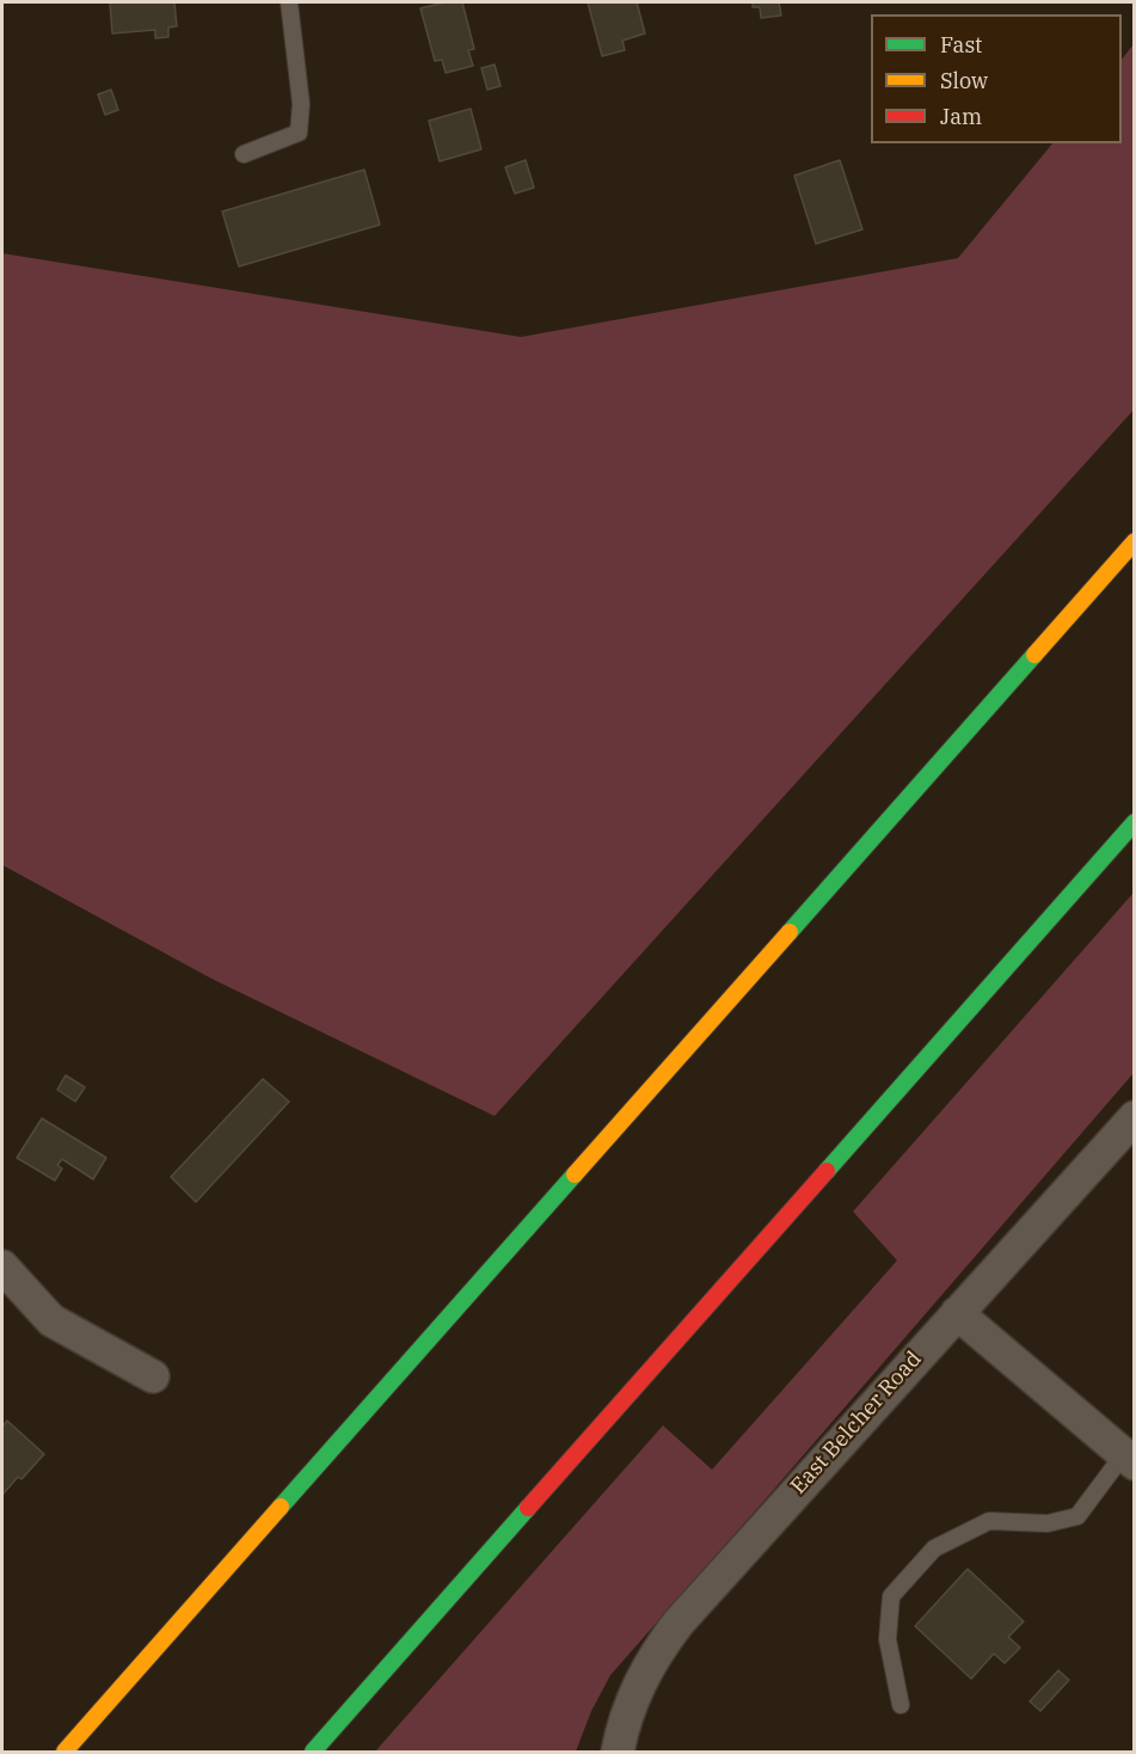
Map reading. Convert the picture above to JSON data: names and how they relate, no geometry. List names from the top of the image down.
{
  "streets": {
    "street": ["East Belcher Road"]
  },
  "legend": ["Fast", "Slow", "Jam"]
}
